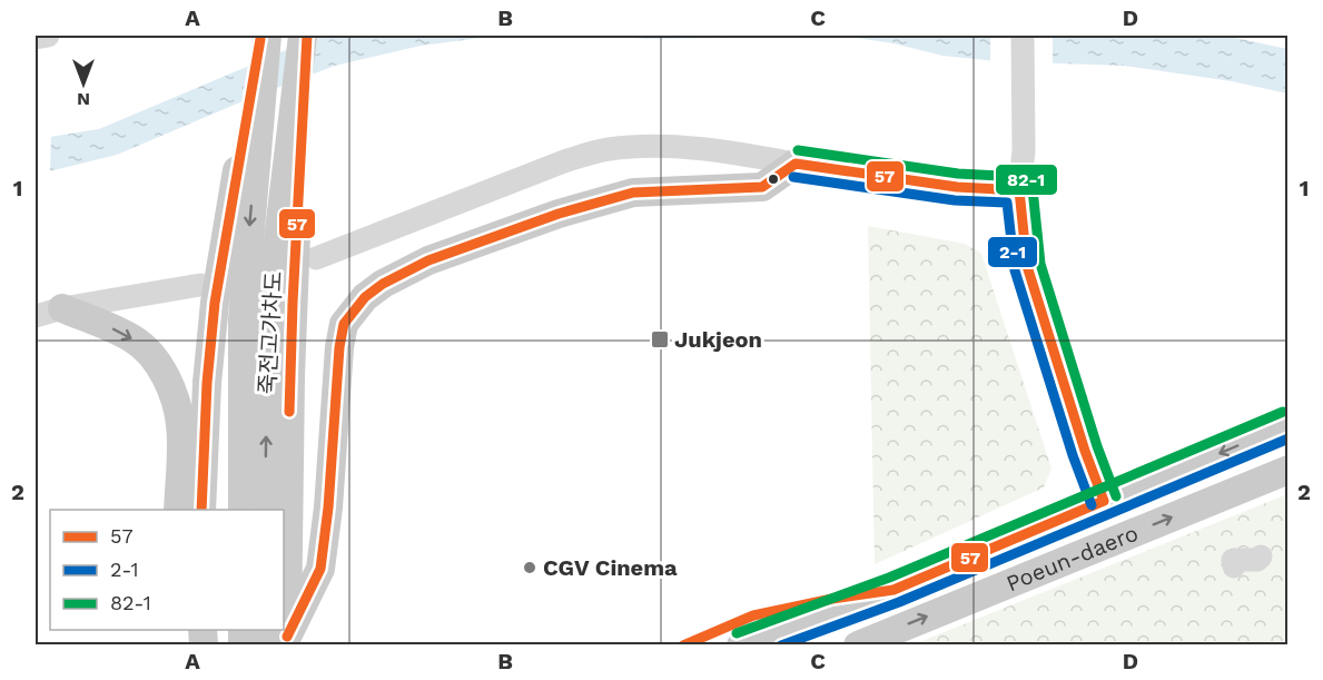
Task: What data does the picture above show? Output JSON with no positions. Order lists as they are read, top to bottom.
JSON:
{
  "streets": {
    "main road": ["죽전고가차도", "Poeun-daero"]
  },
  "places": {
    "transit": ["Jukjeon"],
    "other": ["CGV Cinema"]
  },
  "lines": ["transit line 57", "transit line 82-1", "transit line 2-1"],
  "legend": ["57", "2-1", "82-1"],
  "north": "bottom",
  "grid": {
    "columns": [
      "A",
      "B",
      "C",
      "D"
    ],
    "rows": ["1", "2"]
  }
}
